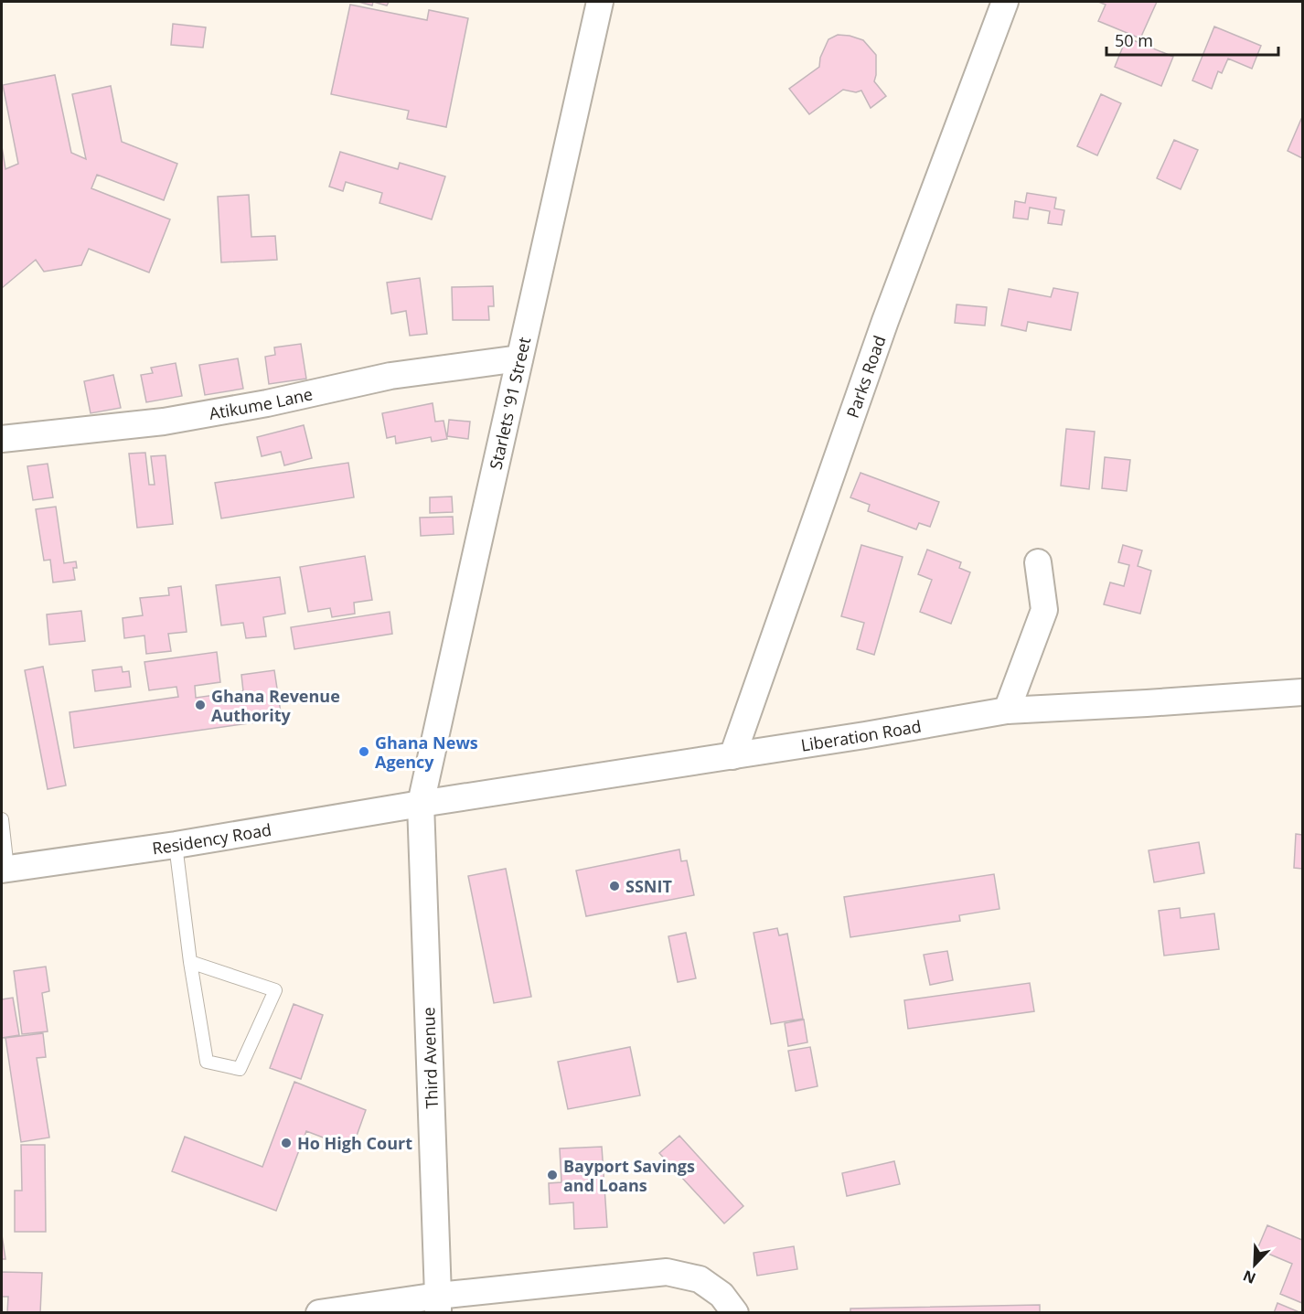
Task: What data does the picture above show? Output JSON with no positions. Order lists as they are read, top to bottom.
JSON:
{
  "streets": {
    "street": [
      "Parks Road",
      "Starlets '91 Street",
      "Atikume Lane",
      "Liberation Road",
      "Residency Road",
      "Third Avenue"
    ]
  },
  "crossings": [
    ["Parks Road", "Liberation Road"],
    ["Starlets '91 Street", "Atikume Lane"],
    ["Starlets '91 Street", "Liberation Road"],
    ["Starlets '91 Street", "Residency Road"],
    ["Starlets '91 Street", "Third Avenue"],
    ["Liberation Road", "Residency Road"],
    ["Liberation Road", "Third Avenue"],
    ["Residency Road", "Third Avenue"]
  ],
  "places": [
    "Ghana Revenue Authority",
    "Ghana News Agency",
    "SSNIT",
    "Ho High Court",
    "Bayport Savings and Loans"
  ],
  "scale_bar": "50 m",
  "north": "bottom left"
}
